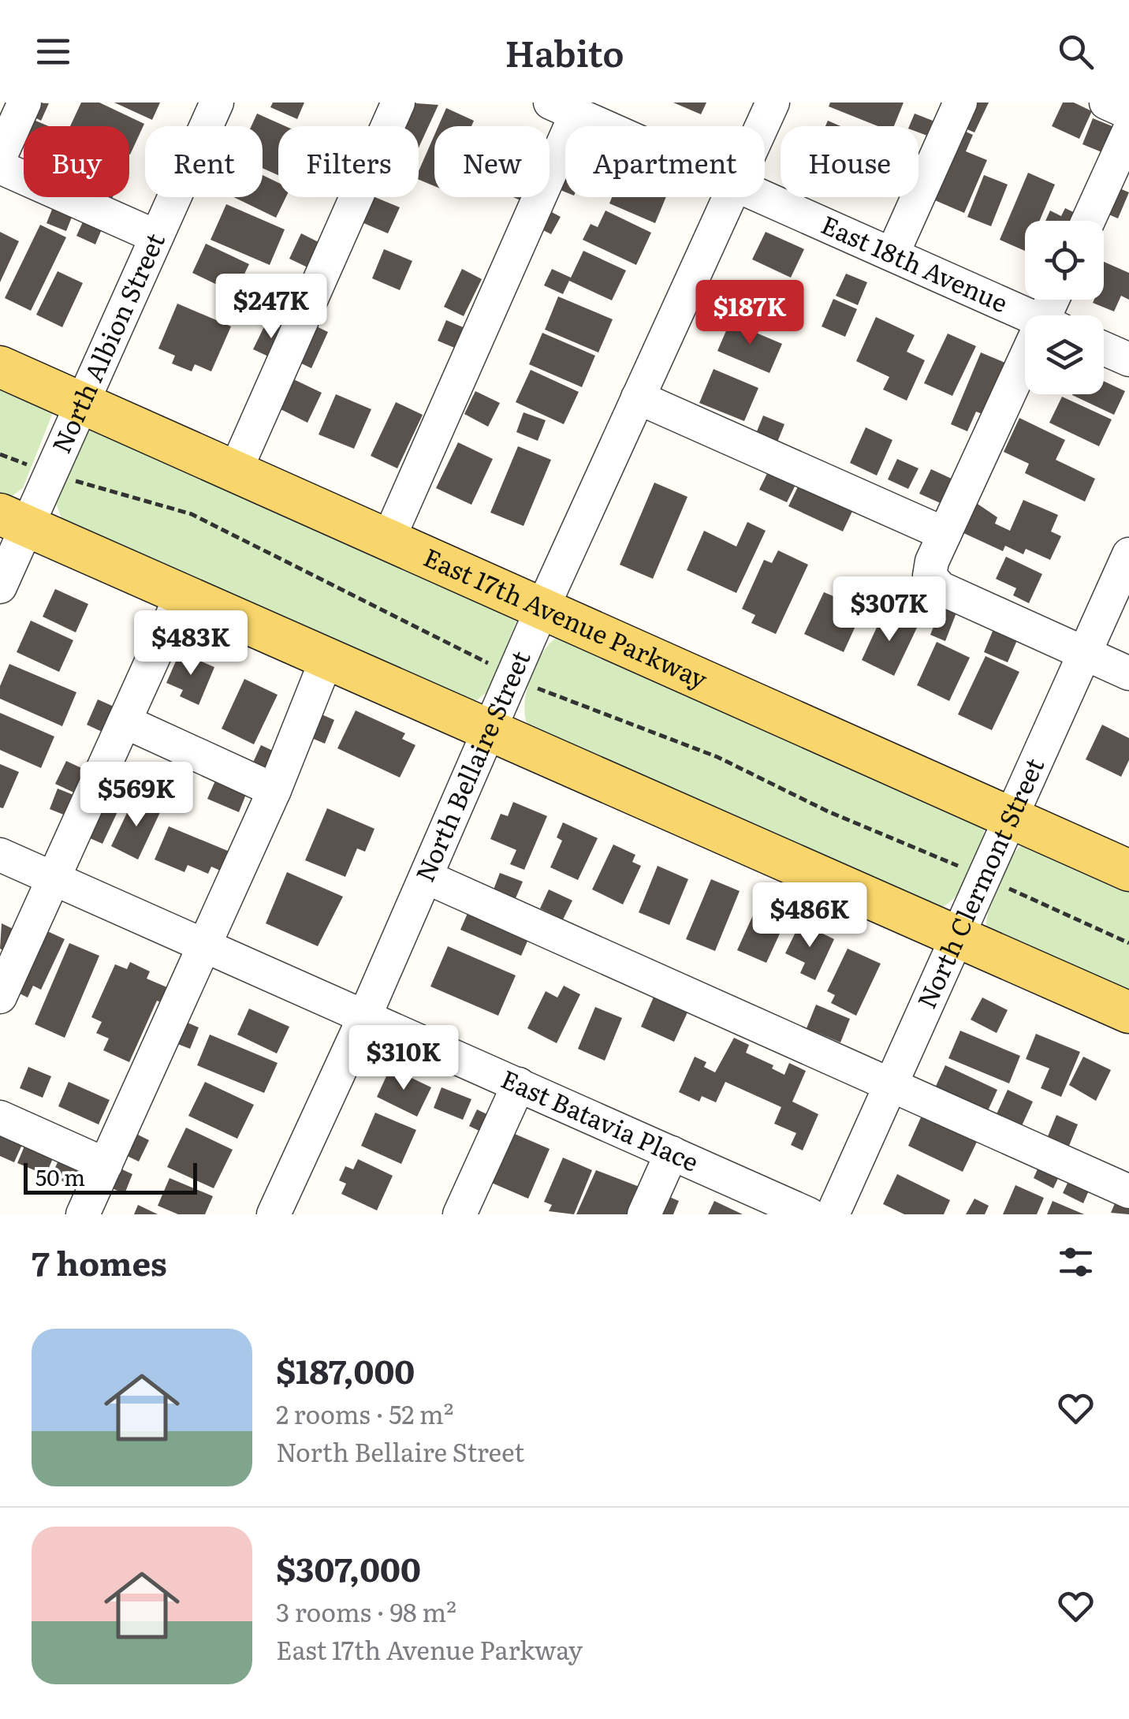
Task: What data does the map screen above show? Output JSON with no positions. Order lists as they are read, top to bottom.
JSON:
{
  "streets": {
    "main road": ["East 17th Avenue Parkway"],
    "street": [
      "East 18th Avenue",
      "North Albion Street",
      "North Bellaire Street",
      "North Clermont Street",
      "East Batavia Place"
    ]
  },
  "crossings": [
    ["North Albion Street", "East 17th Avenue Parkway"],
    ["East 17th Avenue Parkway", "North Bellaire Street"],
    ["East 17th Avenue Parkway", "North Clermont Street"],
    ["North Bellaire Street", "East Batavia Place"]
  ],
  "scale_bar": "50 m",
  "page": {
    "header": "Habito",
    "chip": [
      "Buy",
      "Rent",
      "Filters",
      "New",
      "Apartment",
      "House"
    ],
    "price": [
      "$247K",
      "$187K",
      "$307K",
      "$483K",
      "$569K",
      "$486K",
      "$310K"
    ],
    "scale": "50 m",
    "heading": "7 homes",
    "list": [
      {
        "name": "$187,000",
        "note": "2 rooms · 52 m² · North Bellaire Street"
      },
      {
        "name": "$307,000",
        "note": "3 rooms · 98 m² · East 17th Avenue Parkway"
      }
    ]
  }
}
